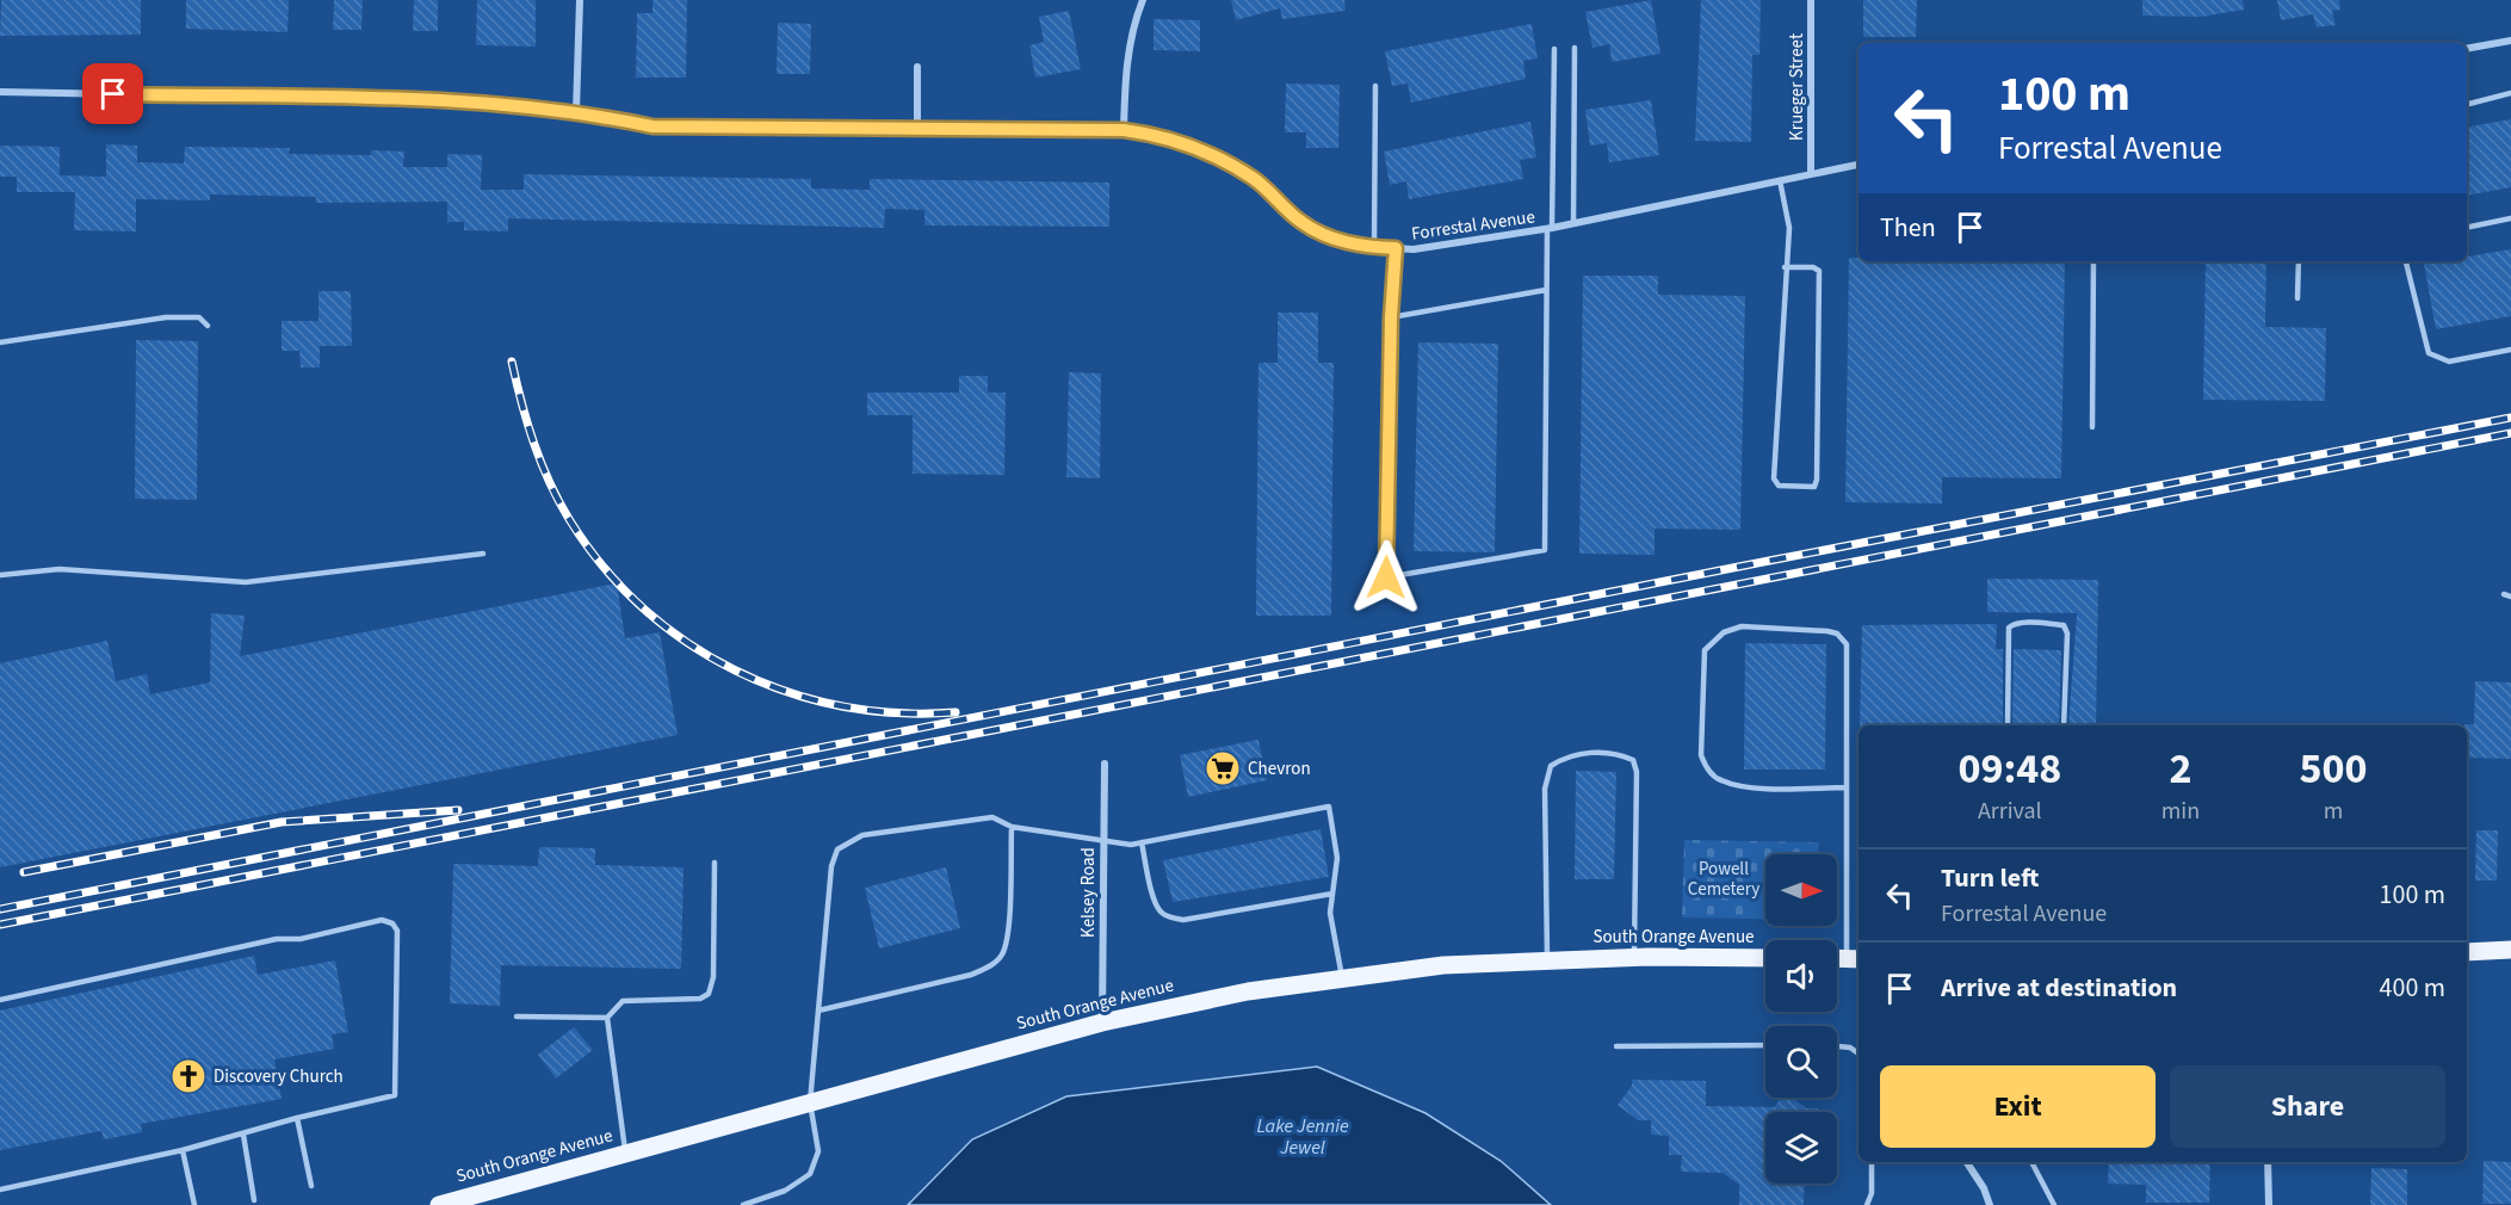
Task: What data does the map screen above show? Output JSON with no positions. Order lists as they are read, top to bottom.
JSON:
{
  "streets": {
    "main road": ["South Orange Avenue"],
    "street": ["Krueger Street", "Forrestal Avenue", "Kelsey Road"]
  },
  "crossings": [
    ["Krueger Street", "Forrestal Avenue"],
    ["Kelsey Road", "South Orange Avenue"]
  ],
  "water": ["Lake Jennie Jewel"],
  "parks": ["Powell Cemetery"],
  "places": {
    "supermarket": ["Chevron"],
    "church": ["Discovery Church"]
  },
  "north": "right",
  "page": {
    "turn": ["100 m", "Forrestal Avenue"],
    "then": "Then",
    "eta": [
      "09:48",
      "Arrival",
      "2",
      "min",
      "500",
      "m"
    ],
    "list": [
      {
        "name": "Turn left",
        "note": "Forrestal Avenue",
        "value": "100 m"
      },
      {
        "name": "Arrive at destination",
        "value": "400 m"
      }
    ],
    "buttons": ["Exit", "Share"]
  }
}
